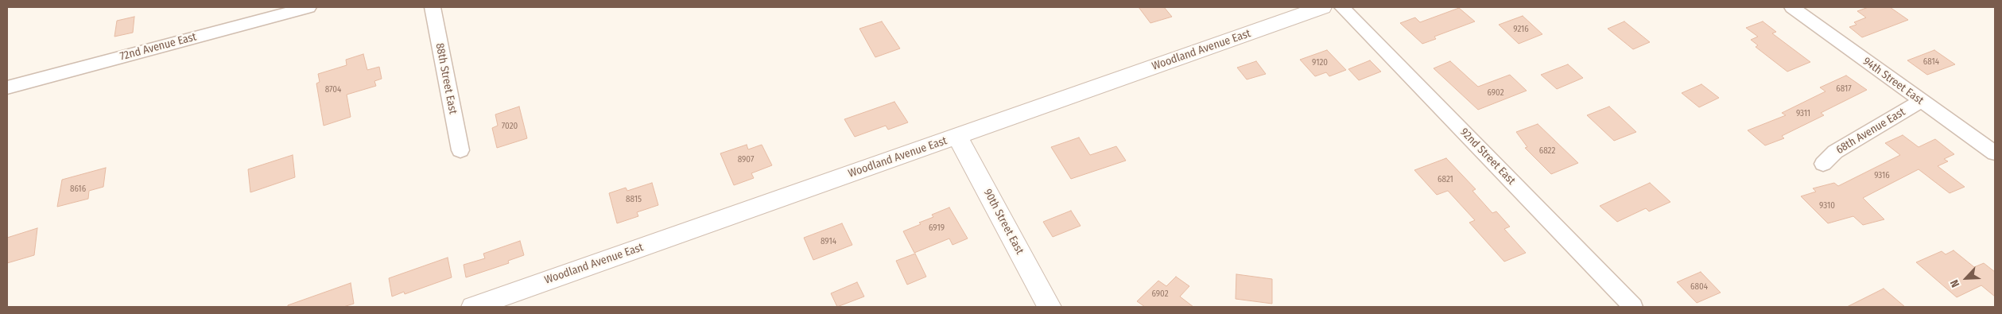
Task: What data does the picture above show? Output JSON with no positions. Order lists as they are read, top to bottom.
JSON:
{
  "streets": {
    "street": [
      "72nd Avenue East",
      "Woodland Avenue East",
      "88th Street East",
      "94th Street East",
      "68th Avenue East",
      "92nd Street East",
      "90th Street East"
    ]
  },
  "crossings": [
    ["Woodland Avenue East", "90th Street East"],
    ["94th Street East", "68th Avenue East"]
  ],
  "house_numbers": [
    "9216",
    "6814",
    "9120",
    "6817",
    "8704",
    "6902",
    "9311",
    "7020",
    "6822",
    "8907",
    "9316",
    "6821",
    "8616",
    "8815",
    "9310",
    "6919",
    "8914",
    "6804",
    "6902"
  ],
  "north": "bottom left"
}
